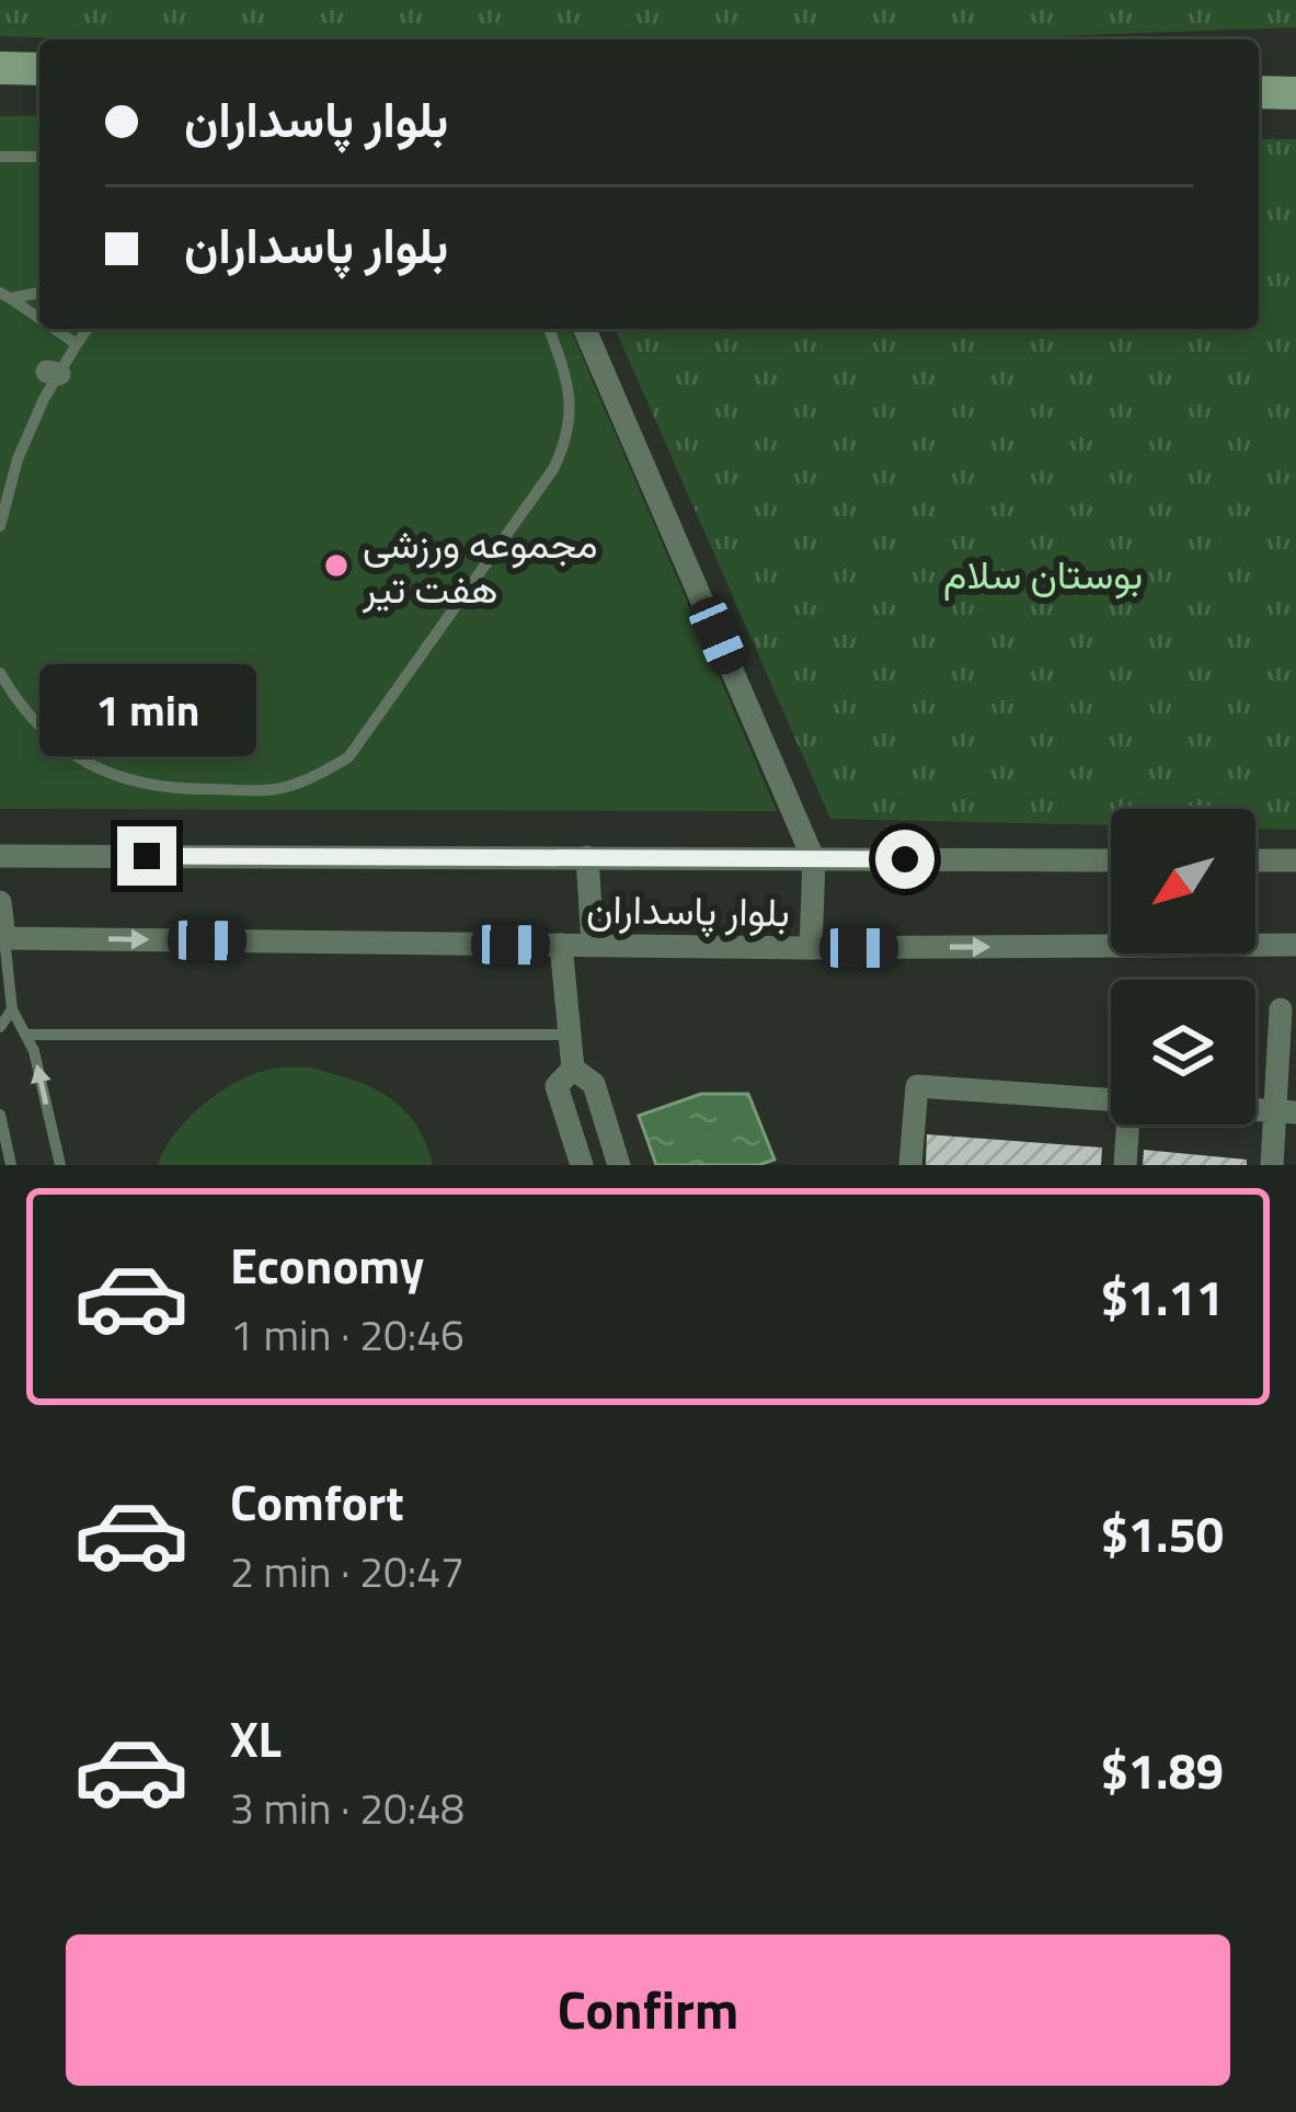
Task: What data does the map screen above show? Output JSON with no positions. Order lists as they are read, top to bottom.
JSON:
{
  "streets": {
    "street": ["بلوار پاسداران"]
  },
  "parks": ["بوستان سلام"],
  "places": ["مجموعه ورزشی هفت تیر"],
  "north": "bottom left",
  "page": {
    "banner": ["بلوار پاسداران", "بلوار پاسداران"],
    "bubble": "1 min",
    "list": [
      {
        "name": "Economy",
        "note": "1 min · 20:46",
        "value": "$1.11"
      },
      {
        "name": "Comfort",
        "note": "2 min · 20:47",
        "value": "$1.50"
      },
      {
        "name": "XL",
        "note": "3 min · 20:48",
        "value": "$1.89"
      }
    ],
    "buttons": "Confirm"
  }
}
